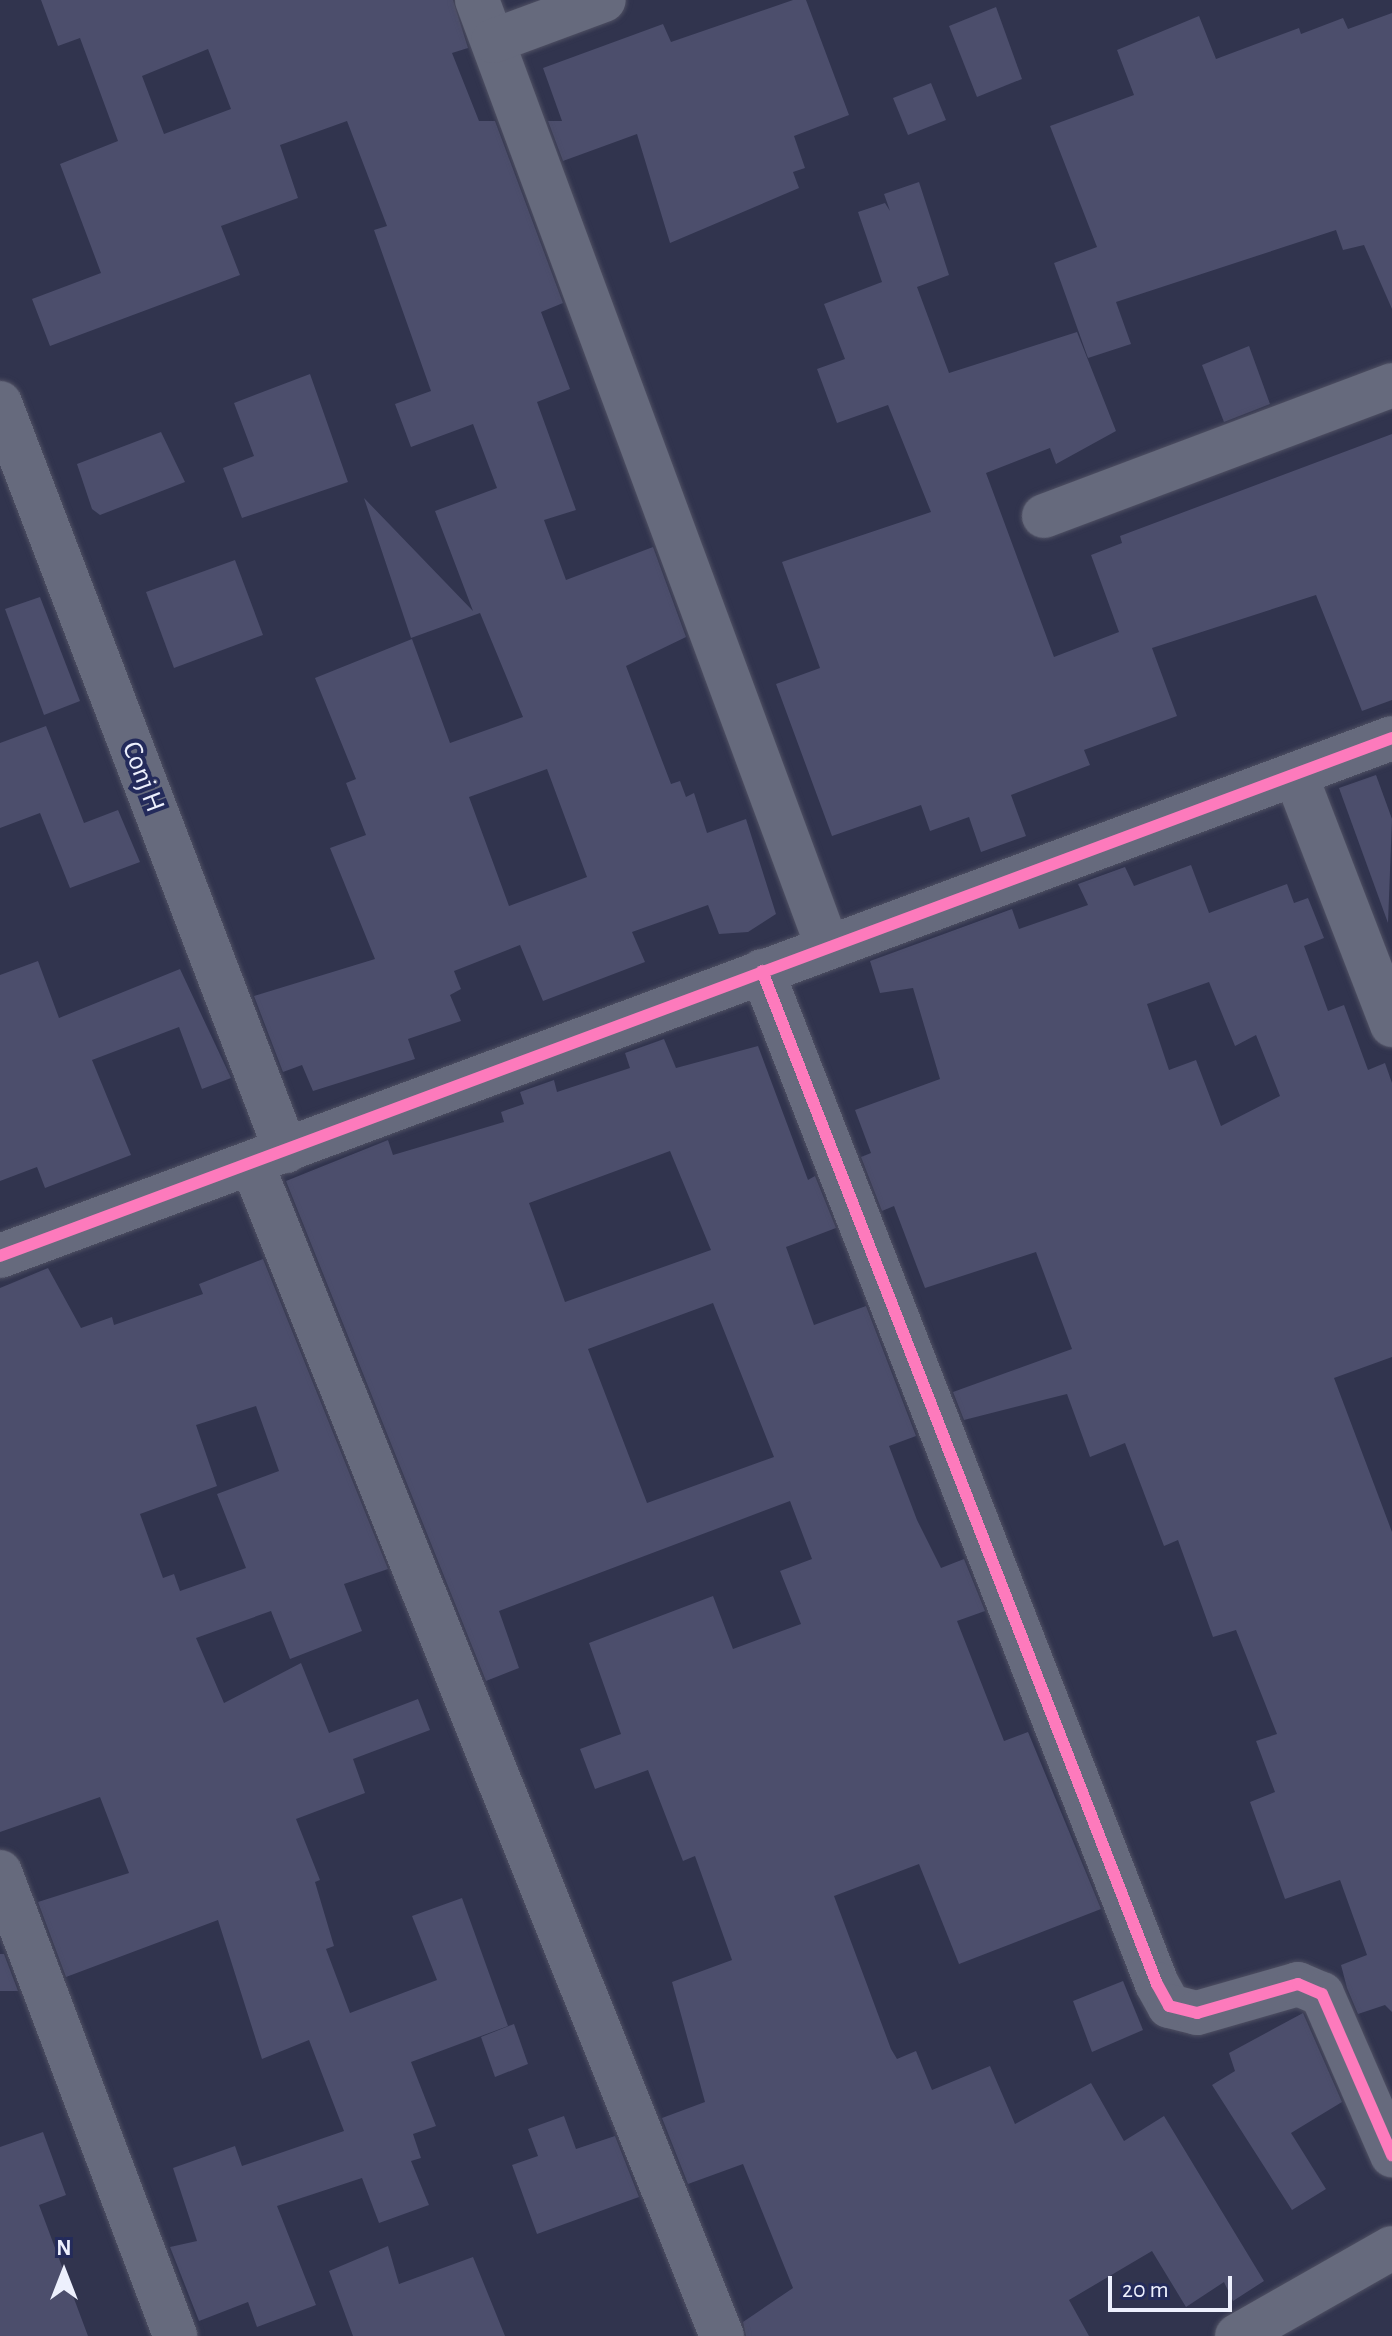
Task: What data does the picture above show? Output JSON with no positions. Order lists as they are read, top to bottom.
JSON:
{
  "streets": {
    "street": ["Conj H"]
  },
  "scale_bar": "20 m",
  "north": "top"
}
